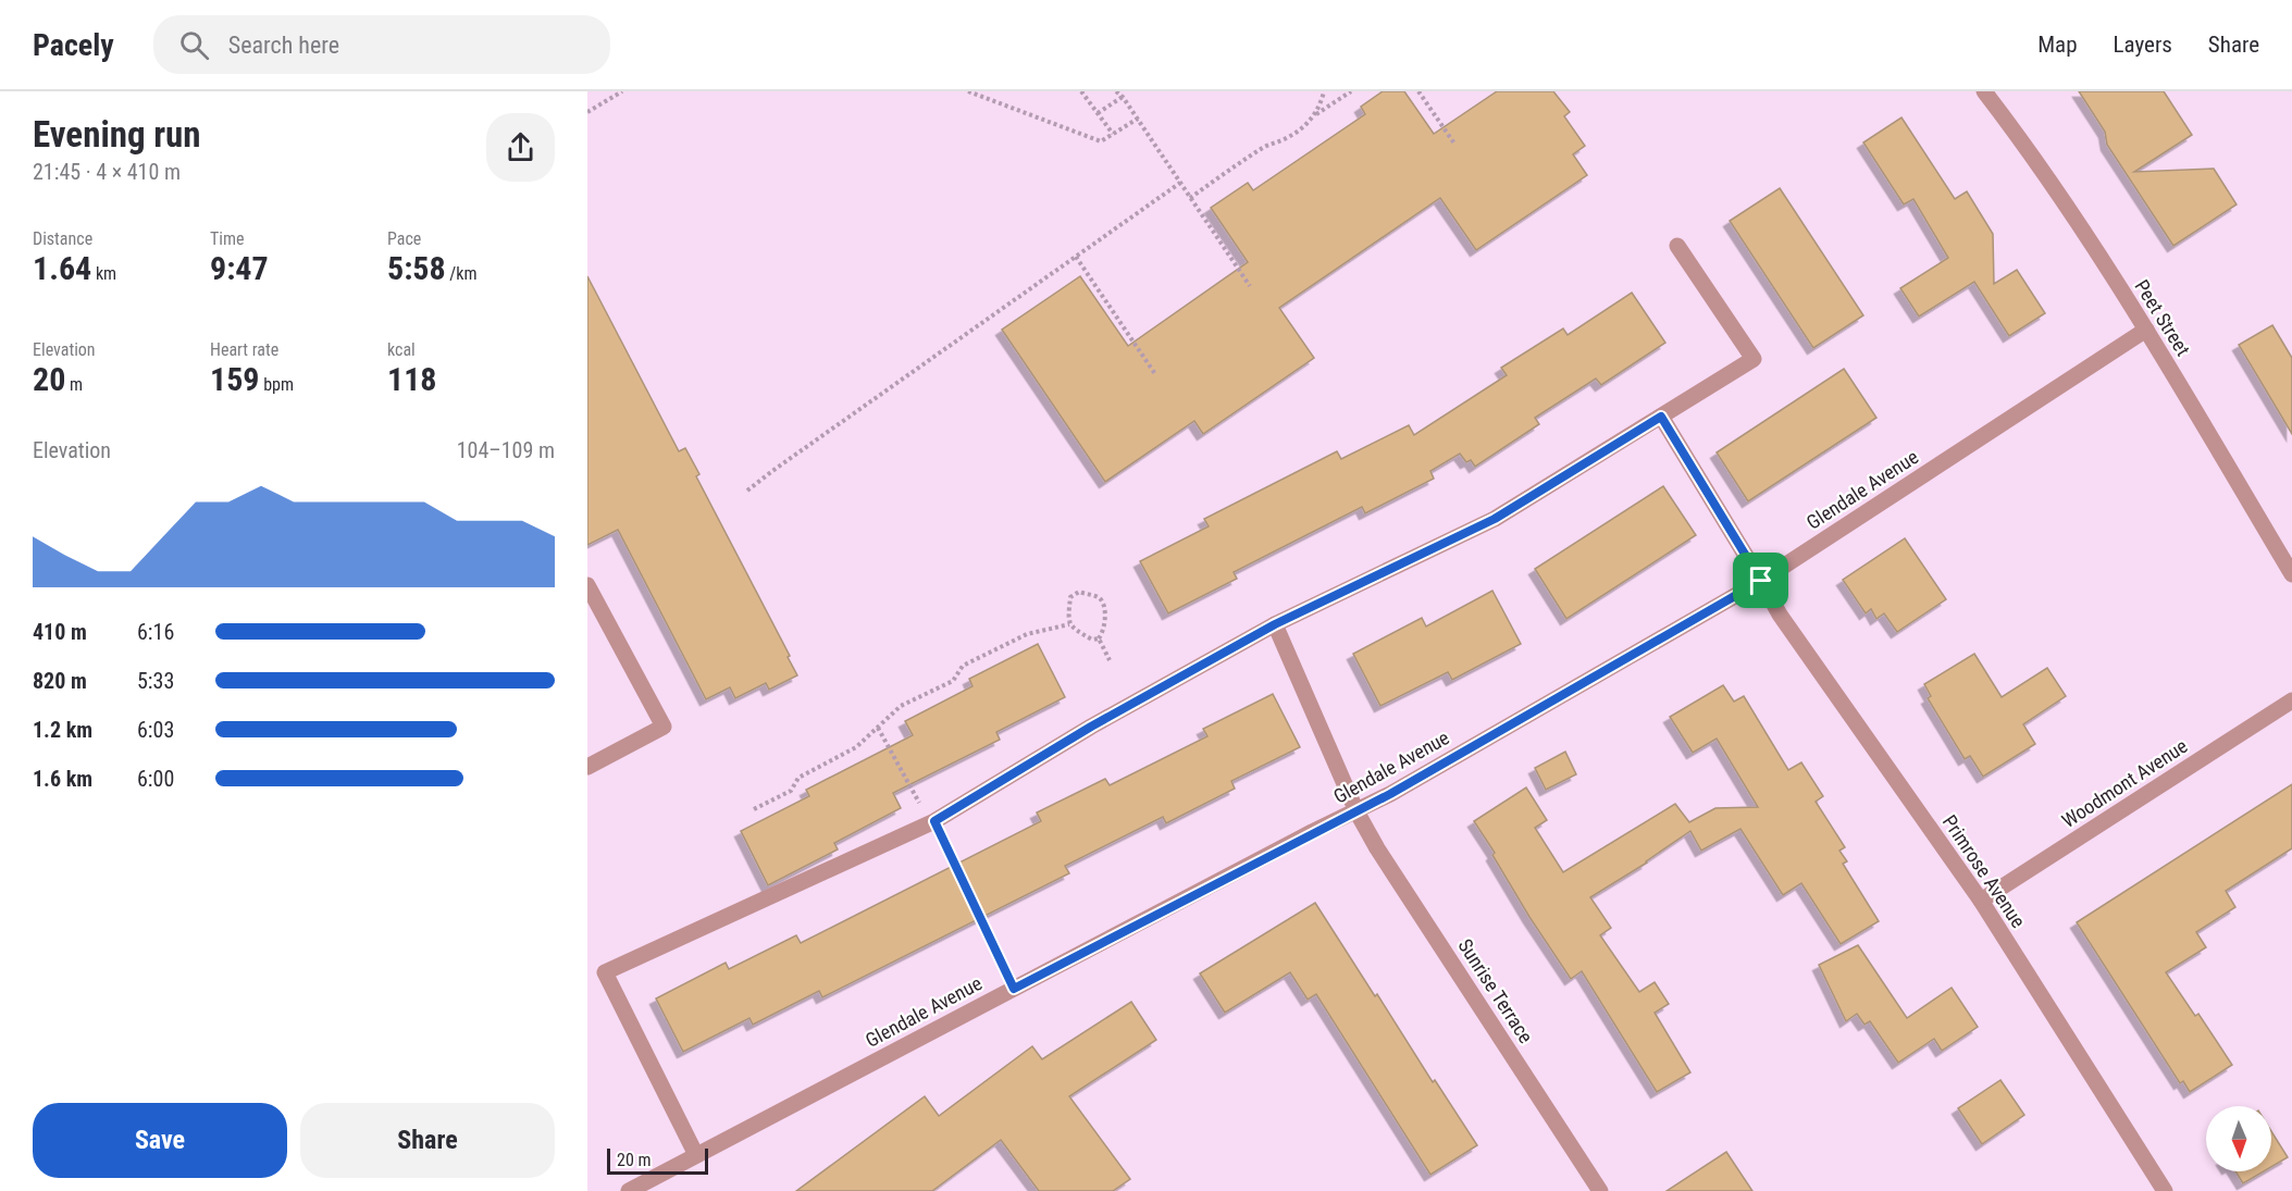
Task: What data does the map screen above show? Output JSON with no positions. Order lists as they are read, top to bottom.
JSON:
{
  "streets": {
    "street": [
      "Peet Street",
      "Glendale Avenue",
      "Woodmont Avenue",
      "Primrose Avenue",
      "Sunrise Terrace"
    ]
  },
  "crossings": [
    ["Peet Street", "Glendale Avenue"],
    ["Glendale Avenue", "Primrose Avenue"],
    ["Glendale Avenue", "Sunrise Terrace"],
    ["Woodmont Avenue", "Primrose Avenue"]
  ],
  "scale_bar": "20 m",
  "north": "bottom",
  "page": {
    "header": "Pacely",
    "search": "Search here",
    "nav": ["Map", "Layers", "Share"],
    "heading": ["Evening run", "21:45 · 4 × 410 m"],
    "stats": [
      ["Distance", "1.64 km"],
      ["Time", "9:47"],
      ["Pace", "5:58 /km"],
      ["Elevation", "20 m"],
      ["Heart rate", "159 bpm"],
      ["kcal", "118"]
    ],
    "chart": ["Elevation", "104–109 m"],
    "list": [
      {
        "name": "410 m",
        "note": "6:16"
      },
      {
        "name": "820 m",
        "note": "5:33"
      },
      {
        "name": "1.2 km",
        "note": "6:03"
      },
      {
        "name": "1.6 km",
        "note": "6:00"
      }
    ],
    "buttons": ["Save", "Share"],
    "scale": "20 m"
  }
}
